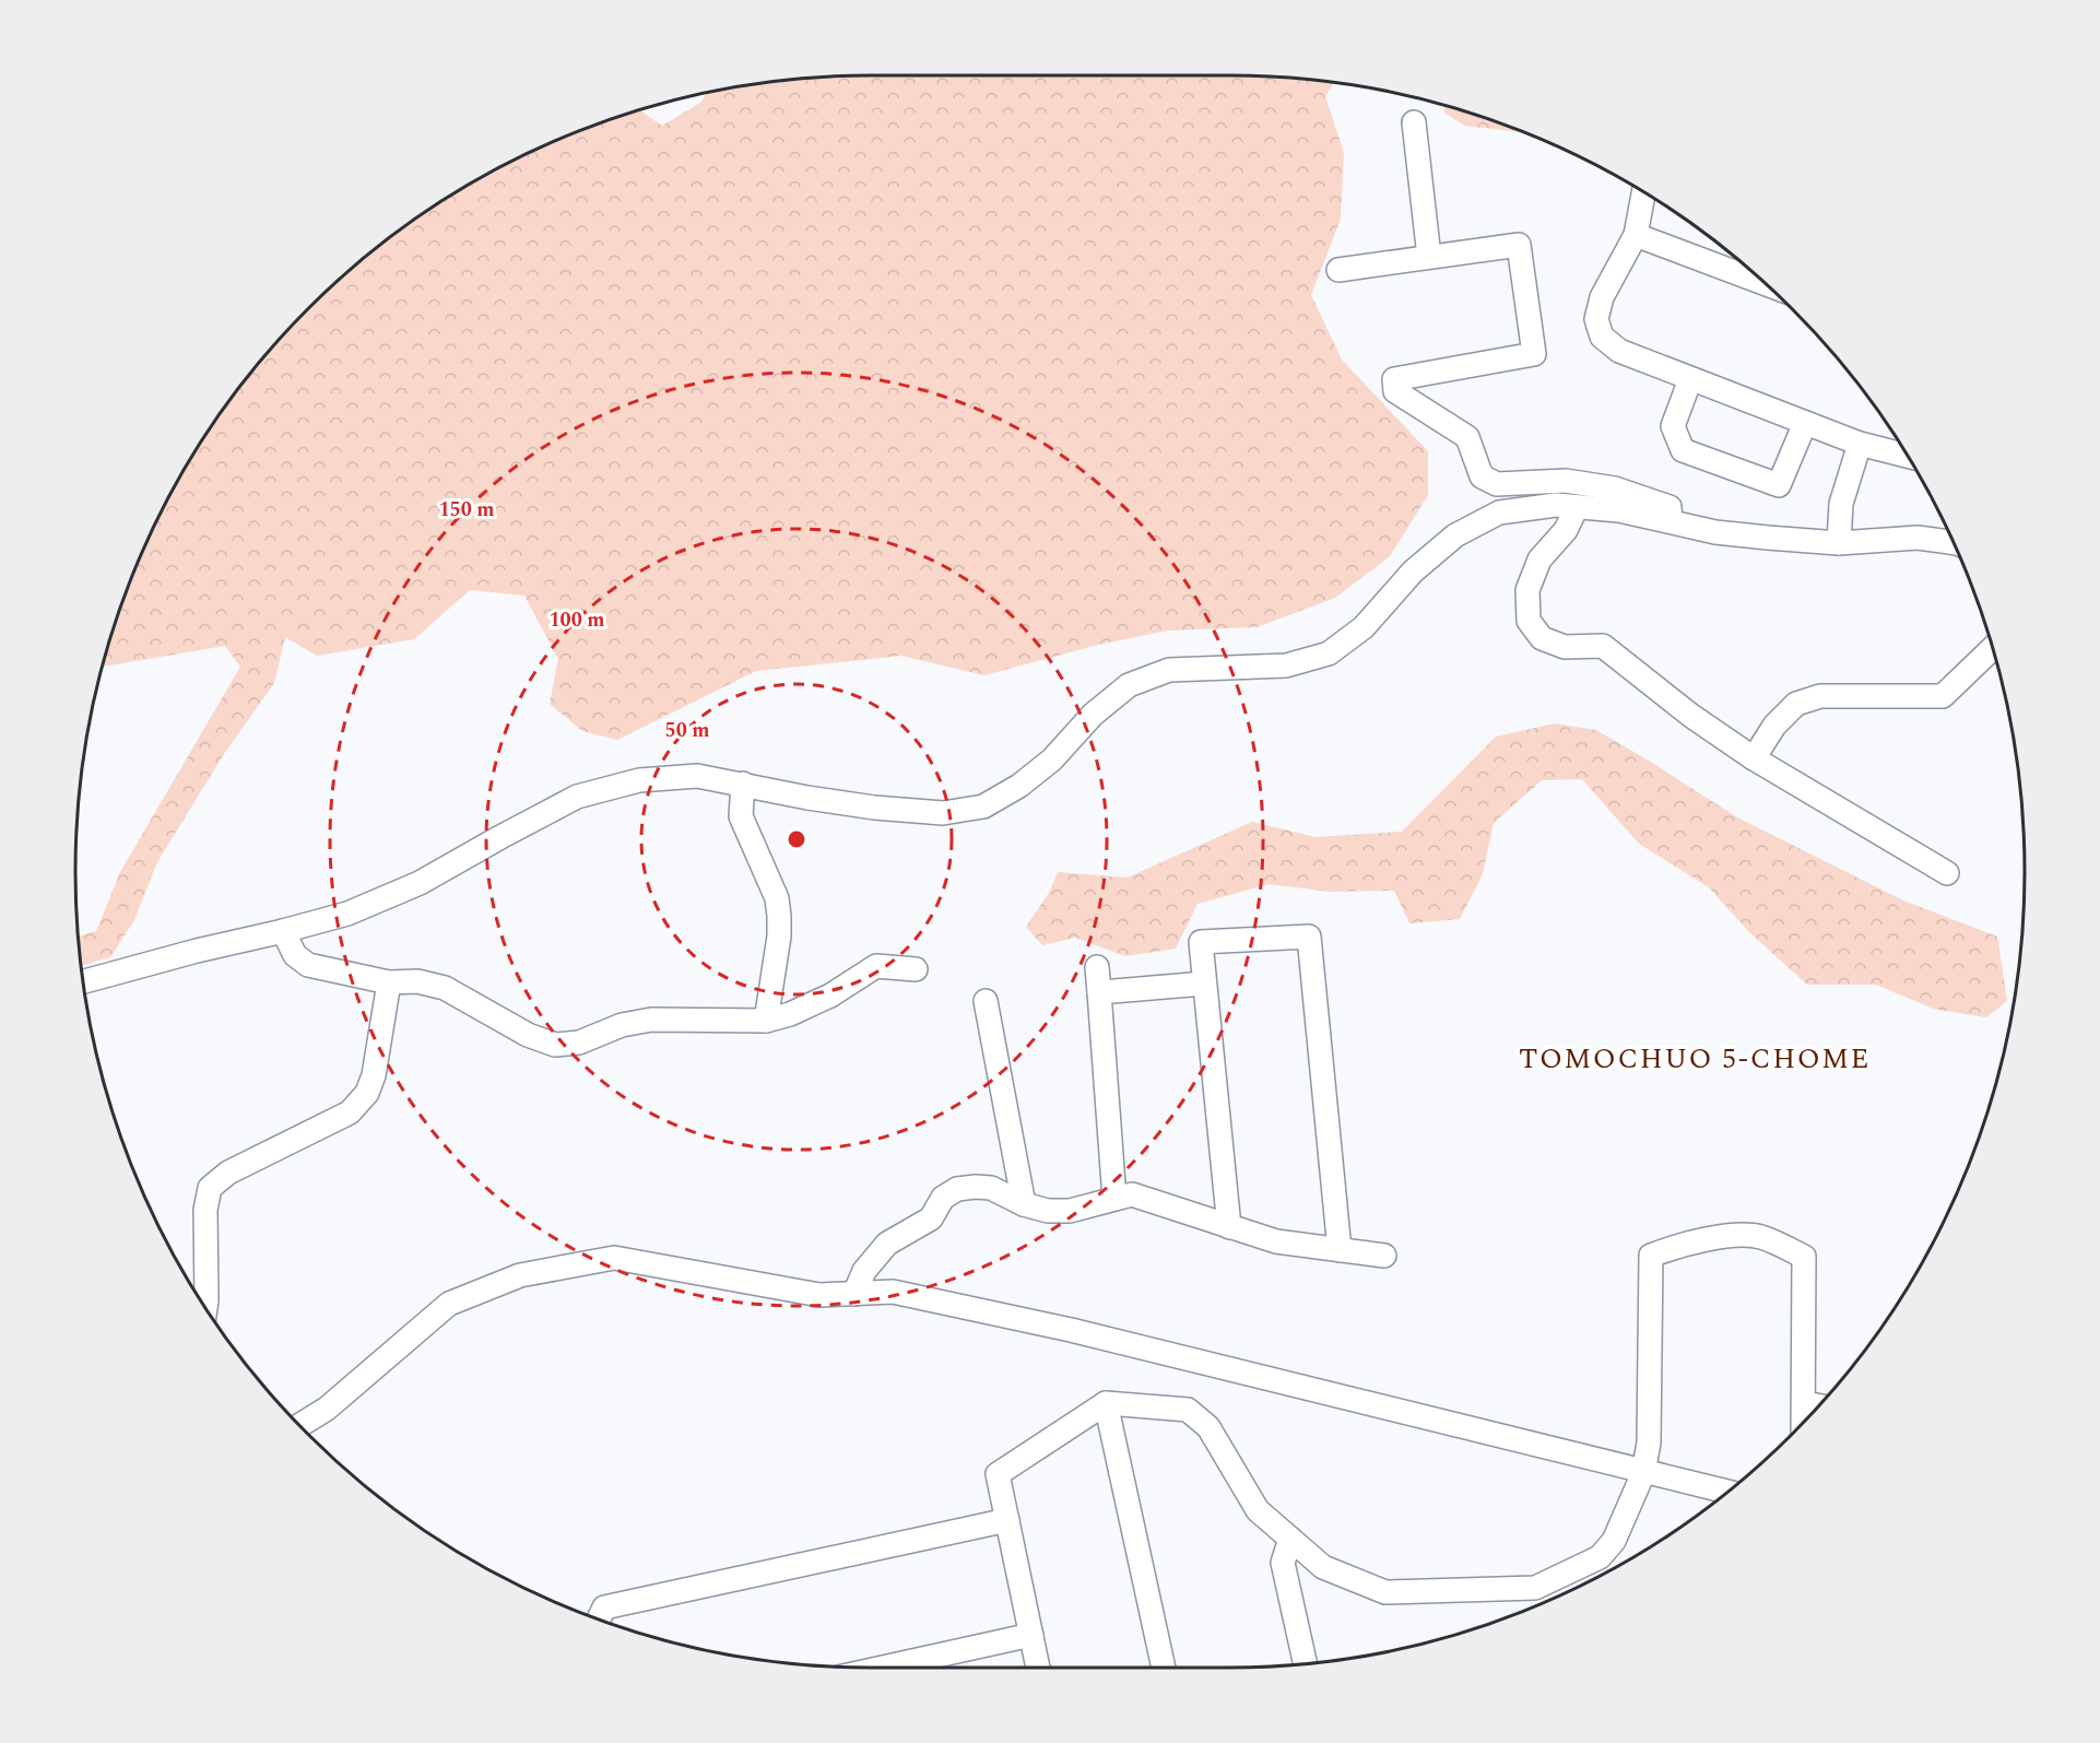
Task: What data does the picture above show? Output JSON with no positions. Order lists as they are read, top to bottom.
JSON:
{
  "districts": ["TOMOCHUO 5-CHOME"],
  "rings": ["150 m", "100 m", "50 m"]
}
